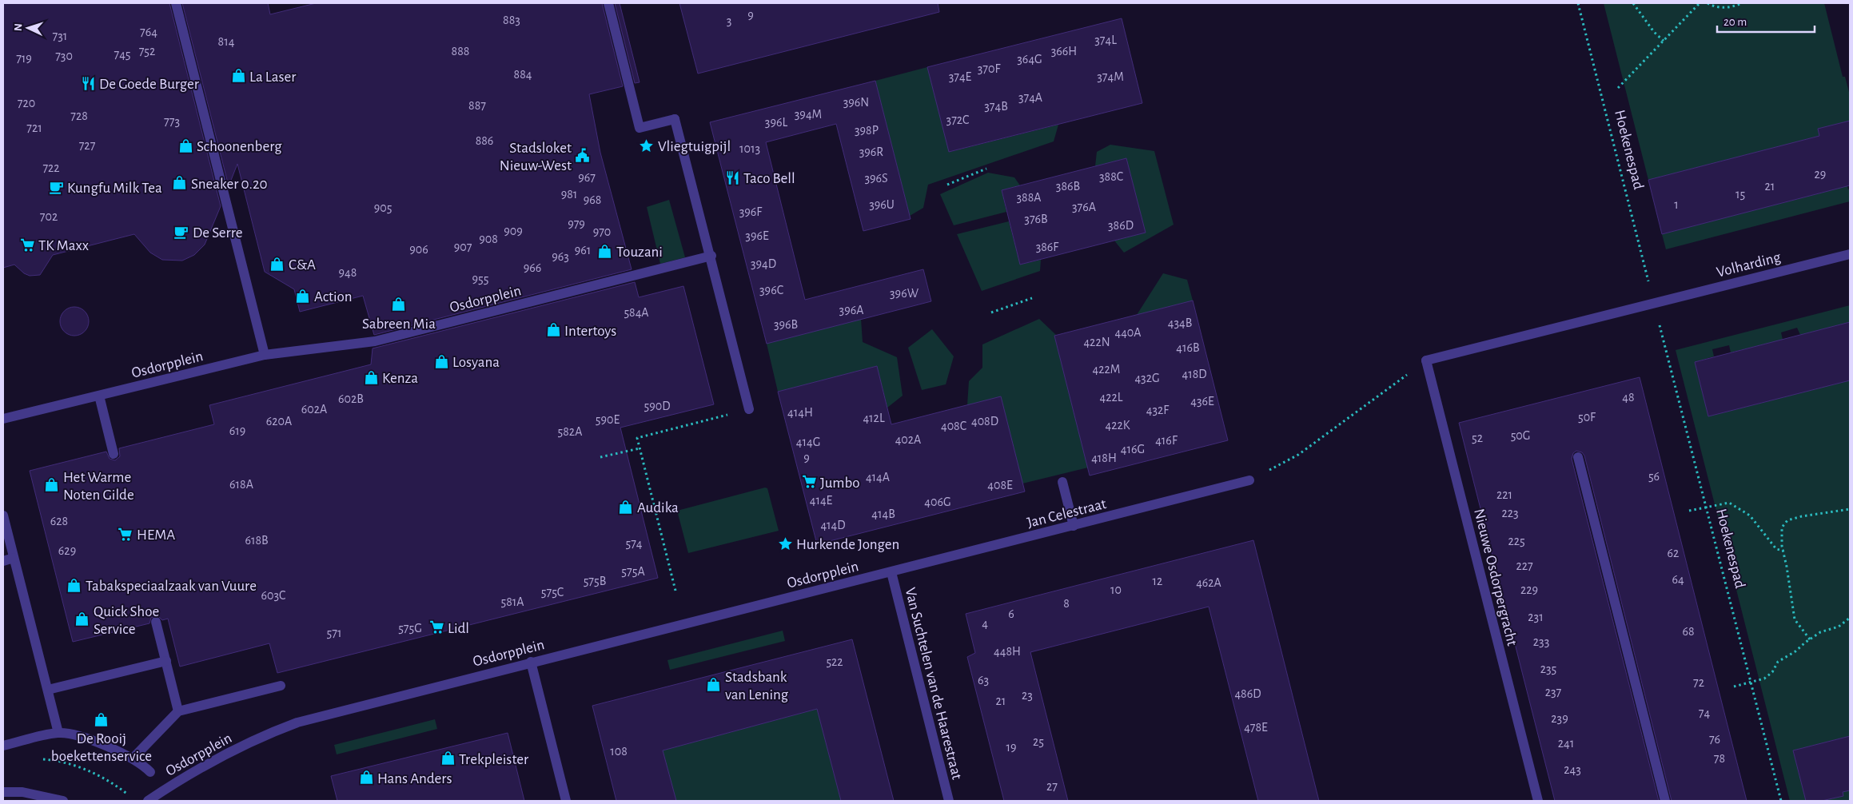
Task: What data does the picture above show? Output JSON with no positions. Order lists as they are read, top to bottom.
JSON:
{
  "streets": {
    "street": [
      "Volharding",
      "Osdorpplein",
      "Jan Celestraat",
      "Nieuwe Osdorpergracht",
      "Van Suchtelen van de Haarestraat"
    ],
    "path": ["Hoekenespad"]
  },
  "crossings": [
    ["Hoekenespad", "Volharding"],
    ["Osdorpplein", "Jan Celestraat"],
    ["Osdorpplein", "Van Suchtelen van de Haarestraat"],
    ["Jan Celestraat", "Van Suchtelen van de Haarestraat"]
  ],
  "places": {
    "shop": [
      "La Laser",
      "Schoonenberg",
      "Sneaker 0.20",
      "Touzani",
      "C&A",
      "Action",
      "Sabreen Mia",
      "Intertoys",
      "Losyana",
      "Kenza",
      "Het Warme Noten Gilde",
      "Audika",
      "Tabakspeciaalzaak van Vuure",
      "Quick Shoe Service",
      "Stadsbank van Lening",
      "De Rooij boekettenservice",
      "Trekpleister",
      "Hans Anders"
    ],
    "restaurant": ["De Goede Burger", "Taco Bell"],
    "place": ["Vliegtuigpijl", "Hurkende Jongen"],
    "public building": ["Stadsloket Nieuw-West"],
    "cafe": ["Kungfu Milk Tea", "De Serre"],
    "supermarket": [
      "TK Maxx",
      "Jumbo",
      "HEMA",
      "Lidl"
    ]
  },
  "house_numbers": [
    "9",
    "883",
    "3",
    "764",
    "731",
    "374L",
    "814",
    "752",
    "888",
    "366H",
    "745",
    "730",
    "719",
    "364G",
    "370F",
    "884",
    "374E",
    "374M",
    "374A",
    "396N",
    "720",
    "887",
    "374B",
    "394M",
    "728",
    "372C",
    "773",
    "396L",
    "721",
    "398P",
    "886",
    "727",
    "1013",
    "396R",
    "722",
    "29",
    "388C",
    "967",
    "396S",
    "386B",
    "21",
    "981",
    "15",
    "388A",
    "968",
    "396U",
    "1",
    "376A",
    "905",
    "396F",
    "702",
    "376B",
    "979",
    "386D",
    "909",
    "970",
    "396E",
    "908",
    "907",
    "386F",
    "906",
    "961",
    "963",
    "394D",
    "966",
    "948",
    "955",
    "396C",
    "396W",
    "396A",
    "584A",
    "434B",
    "396B",
    "440A",
    "422N",
    "416B",
    "422M",
    "418D",
    "432G",
    "422L",
    "48",
    "602B",
    "436E",
    "590D",
    "602A",
    "432F",
    "414H",
    "50F",
    "412L",
    "590E",
    "620A",
    "408D",
    "422K",
    "408C",
    "619",
    "582A",
    "50G",
    "52",
    "402A",
    "416F",
    "414G",
    "416G",
    "9",
    "418H",
    "56",
    "414A",
    "618A",
    "408E",
    "221",
    "414E",
    "406G",
    "223",
    "414B",
    "628",
    "414D",
    "618B",
    "225",
    "574",
    "629",
    "62",
    "227",
    "575A",
    "64",
    "575B",
    "12",
    "462A",
    "10",
    "229",
    "575C",
    "603C",
    "581A",
    "8",
    "6",
    "231",
    "4",
    "575G",
    "68",
    "571",
    "233",
    "448H",
    "522",
    "235",
    "63",
    "72",
    "237",
    "486D",
    "23",
    "21",
    "74",
    "239",
    "478E",
    "76",
    "25",
    "241",
    "19",
    "108",
    "78",
    "243",
    "27"
  ],
  "scale_bar": "20 m",
  "north": "left"
}
